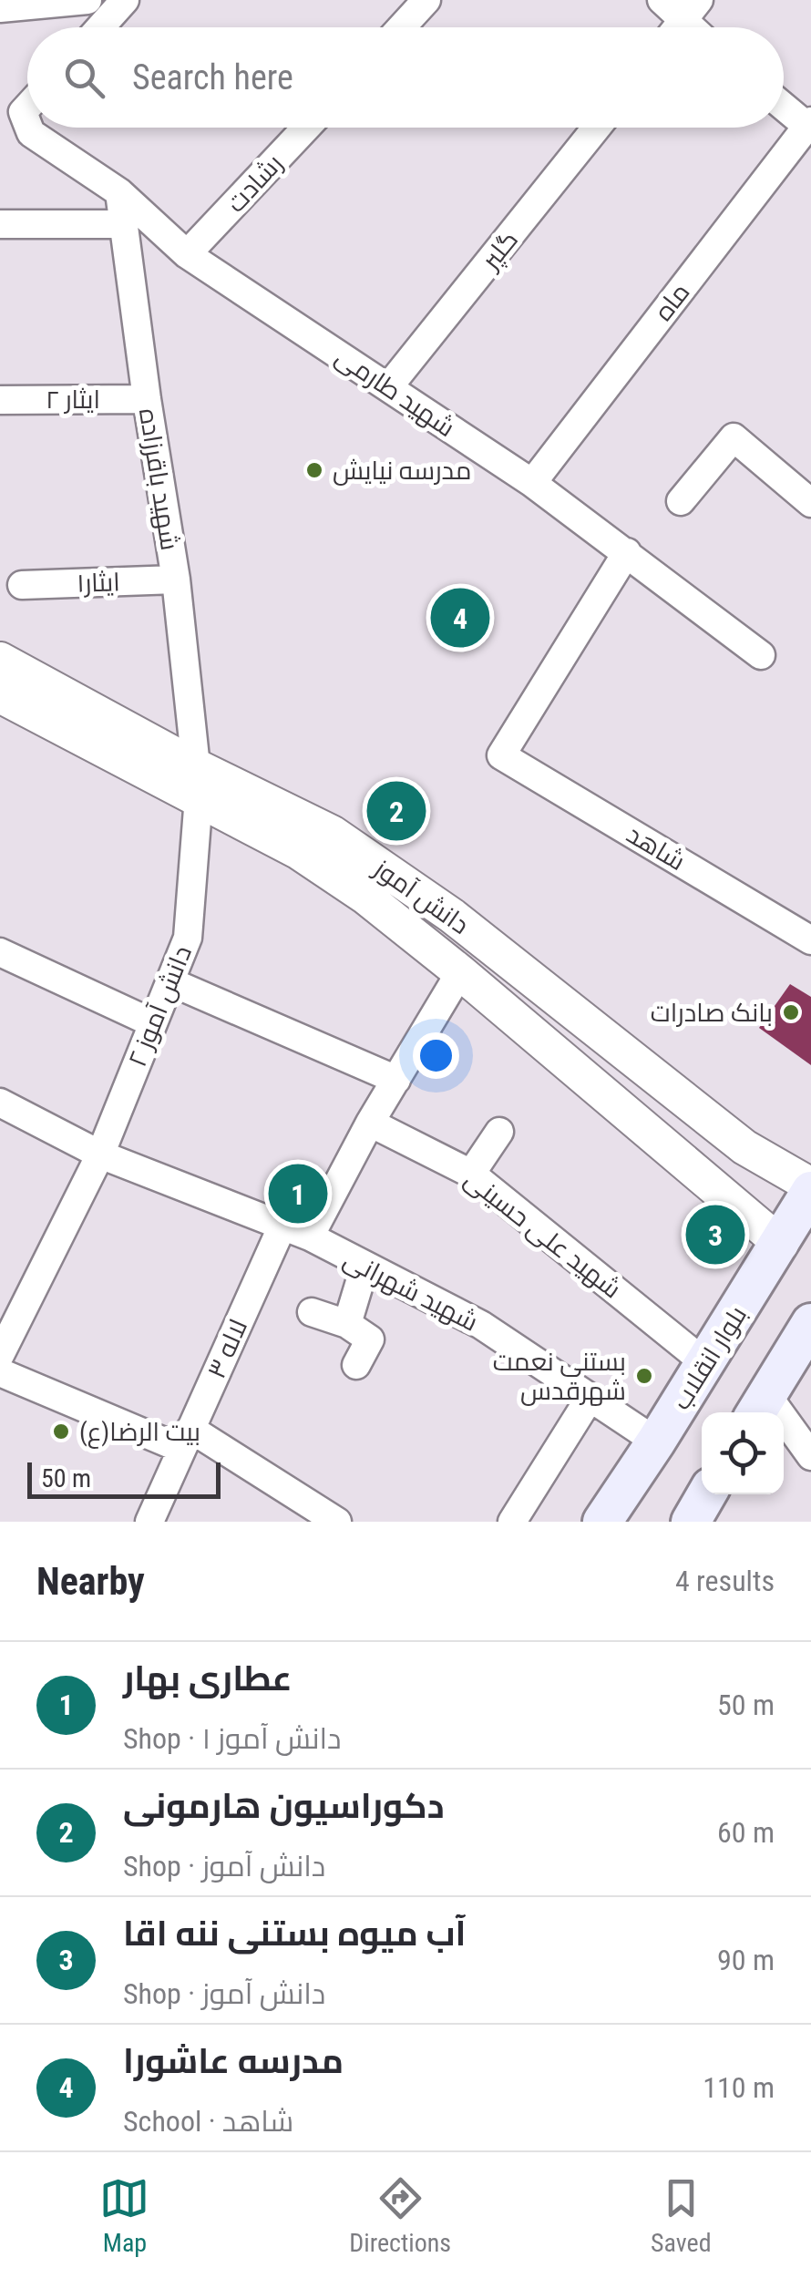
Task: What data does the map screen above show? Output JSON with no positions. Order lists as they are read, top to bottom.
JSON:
{
  "streets": {
    "main road": ["بلوار انقلاب"],
    "street": [
      "رشادت",
      "گلپر",
      "ماه",
      "شهید طارمی",
      "ایثار ۲",
      "شهید باقرزاده",
      "ایثار۱",
      "شاهد",
      "دانش آموز",
      "دانش آموز ۲",
      "شهید علی حسینی",
      "شهید شهرانی",
      "لاله ۳"
    ]
  },
  "crossings": [
    ["رشادت", "شهید طارمی"],
    ["گلپر", "شهید طارمی"],
    ["ماه", "شهید طارمی"],
    ["شهید طارمی", "شهید باقرزاده"],
    ["شهید طارمی", "شاهد"],
    ["ایثار ۲", "شهید باقرزاده"],
    ["شهید باقرزاده", "ایثار۱"],
    ["شهید باقرزاده", "دانش آموز"],
    ["شهید باقرزاده", "دانش آموز ۲"],
    ["دانش آموز", "دانش آموز ۲"],
    ["دانش آموز", "بلوار انقلاب"],
    ["دانش آموز ۲", "شهید شهرانی"],
    ["شهید علی حسینی", "بلوار انقلاب"],
    ["شهید شهرانی", "لاله ۳"],
    ["شهید شهرانی", "بلوار انقلاب"]
  ],
  "places": [
    "مدرسه نیایش",
    "بانک صادرات",
    "بستنی نعمت شهرقدس",
    "بیت الرضا(ع)"
  ],
  "scale_bar": "50 m",
  "page": {
    "search": "Search here",
    "pins": [
      "4",
      "2",
      "1",
      "3"
    ],
    "scale": "50 m",
    "heading": ["Nearby", "4 results"],
    "list": [
      {
        "mark": "1",
        "name": "عطاری بهار",
        "note": "Shop · دانش آموز ۱",
        "value": "50 m"
      },
      {
        "mark": "2",
        "name": "دکوراسیون هارمونی",
        "note": "Shop · دانش آموز",
        "value": "60 m"
      },
      {
        "mark": "3",
        "name": "آب میوه بستنی ننه اقا",
        "note": "Shop · دانش آموز",
        "value": "90 m"
      },
      {
        "mark": "4",
        "name": "مدرسه عاشورا",
        "note": "School · شاهد",
        "value": "110 m"
      }
    ],
    "nav": ["Map", "Directions", "Saved"]
  }
}
